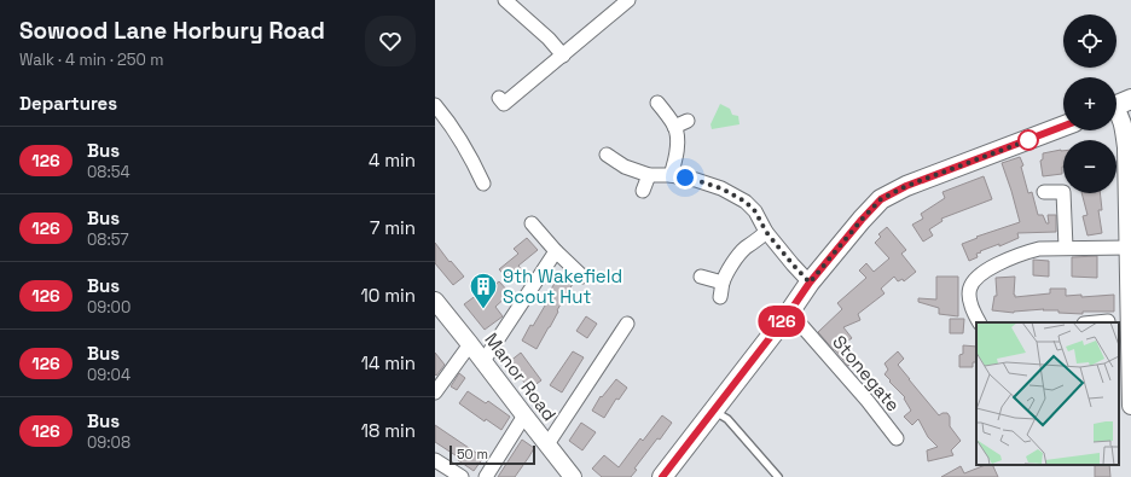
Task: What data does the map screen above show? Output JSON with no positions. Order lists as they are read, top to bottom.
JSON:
{
  "streets": {
    "street": ["Stonegate", "Manor Road"]
  },
  "places": {
    "building": ["9th Wakefield Scout Hut"]
  },
  "lines": ["bus line 126"],
  "scale_bar": "50 m",
  "page": {
    "heading": [
      ["Sowood Lane Horbury Road", "Walk · 4 min · 250 m"],
      "Departures"
    ],
    "on_map": "126",
    "map_buttons": ["+", "−"],
    "list": [
      {
        "mark": "126",
        "name": "Bus",
        "note": "08:54",
        "value": "4 min"
      },
      {
        "mark": "126",
        "name": "Bus",
        "note": "08:57",
        "value": "7 min"
      },
      {
        "mark": "126",
        "name": "Bus",
        "note": "09:00",
        "value": "10 min"
      },
      {
        "mark": "126",
        "name": "Bus",
        "note": "09:04",
        "value": "14 min"
      },
      {
        "mark": "126",
        "name": "Bus",
        "note": "09:08",
        "value": "18 min"
      }
    ],
    "scale": "50 m"
  }
}
